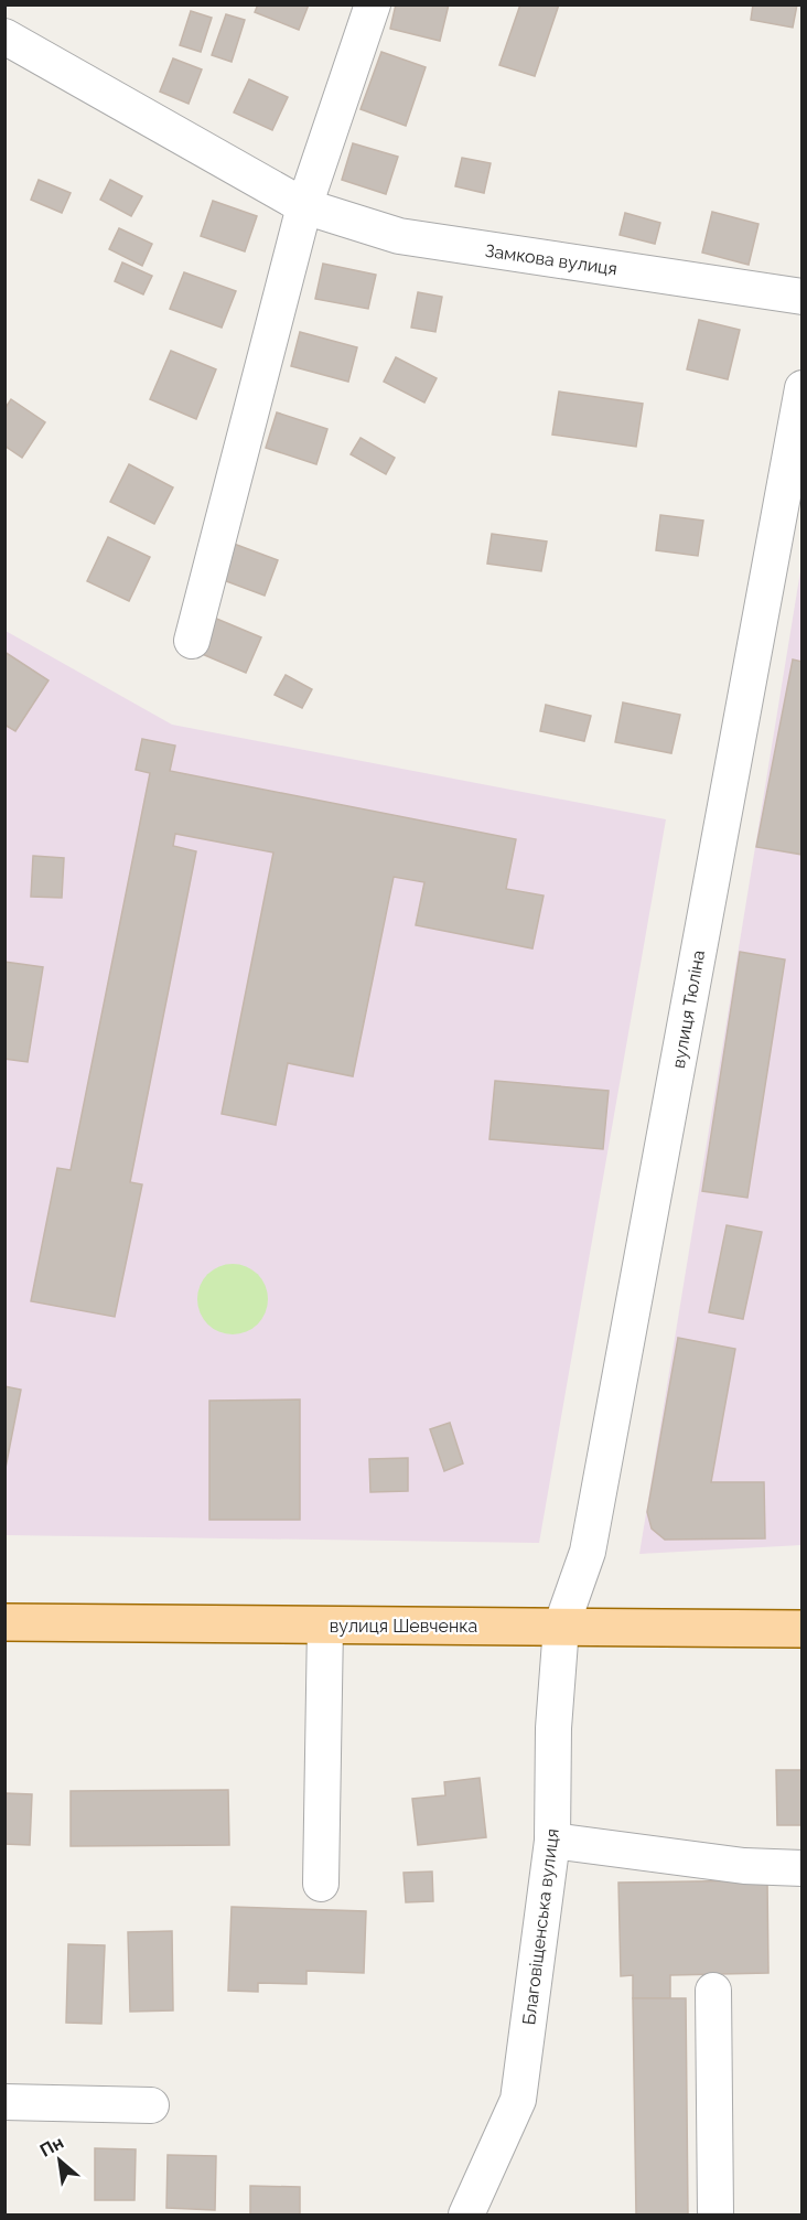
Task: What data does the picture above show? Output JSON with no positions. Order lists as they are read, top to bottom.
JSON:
{
  "streets": {
    "main road": ["вулиця Шевченка"],
    "street": ["Замкова вулиця", "вулиця Тюліна", "Благовіщенська вулиця"]
  },
  "crossings": [
    ["вулиця Тюліна", "вулиця Шевченка"],
    ["вулиця Тюліна", "Благовіщенська вулиця"],
    ["вулиця Шевченка", "Благовіщенська вулиця"]
  ],
  "north": "top left"
}
